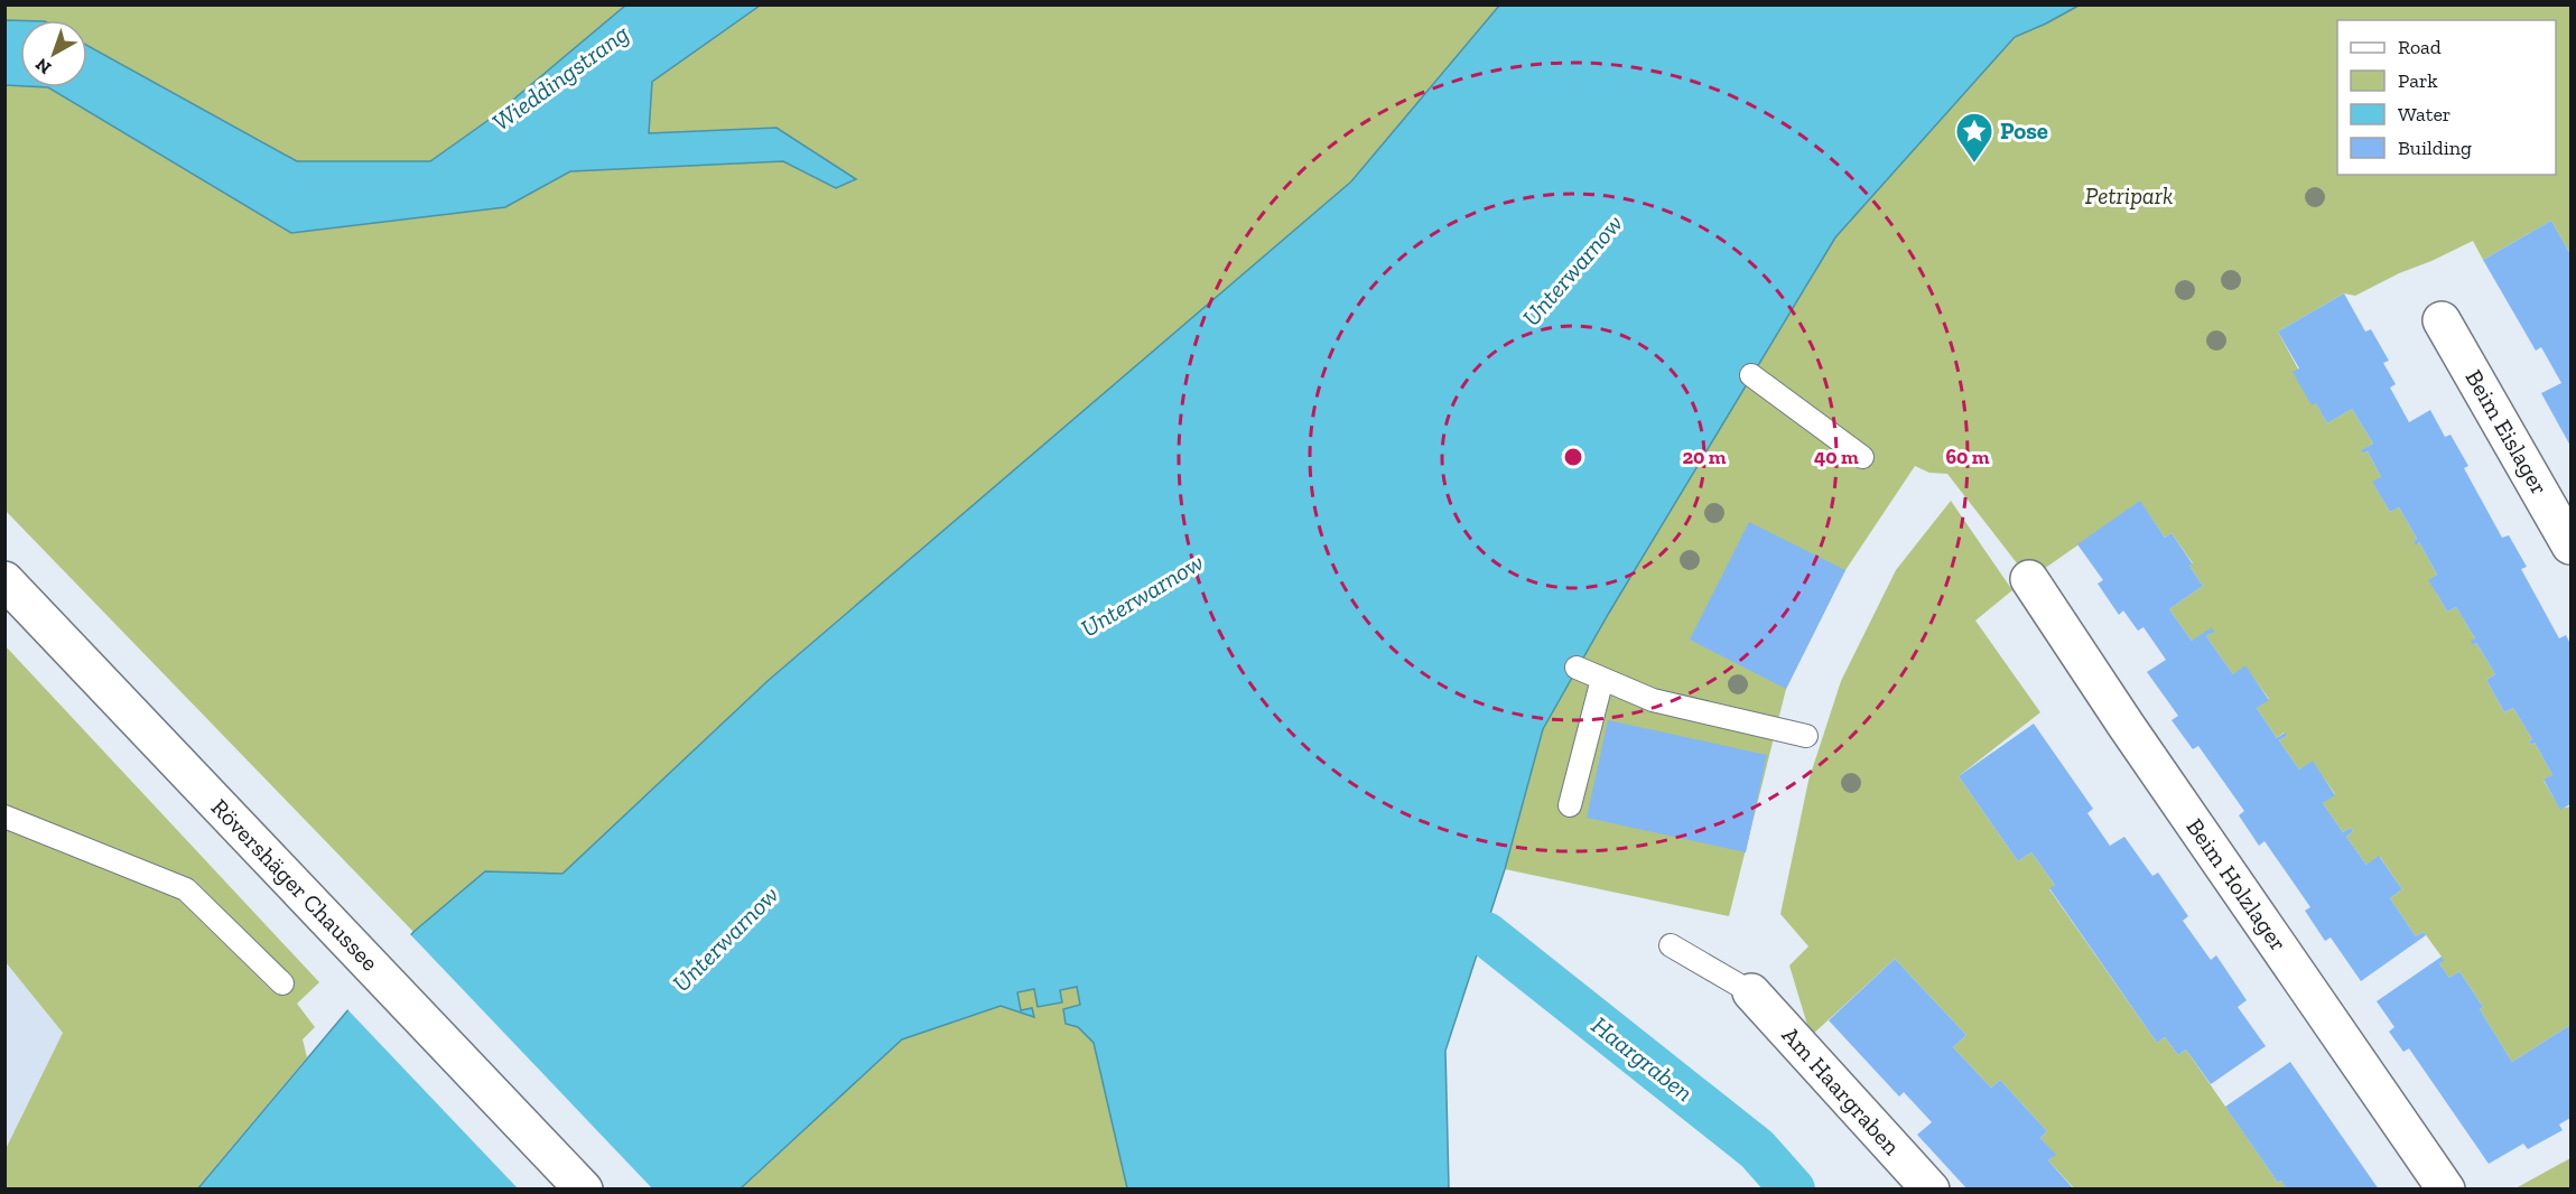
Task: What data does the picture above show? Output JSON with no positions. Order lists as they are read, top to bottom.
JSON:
{
  "streets": {
    "street": [
      "Beim Eislager",
      "Rövershäger Chaussee",
      "Beim Holzlager",
      "Am Haargraben"
    ]
  },
  "water": ["Wieddingstrang", "Unterwarnow", "Haargraben"],
  "parks": ["Petripark"],
  "places": {
    "place": ["Pose"]
  },
  "legend": [
    "Road",
    "Park",
    "Water",
    "Building"
  ],
  "north": "bottom left",
  "rings": ["20 m", "40 m", "60 m"]
}
